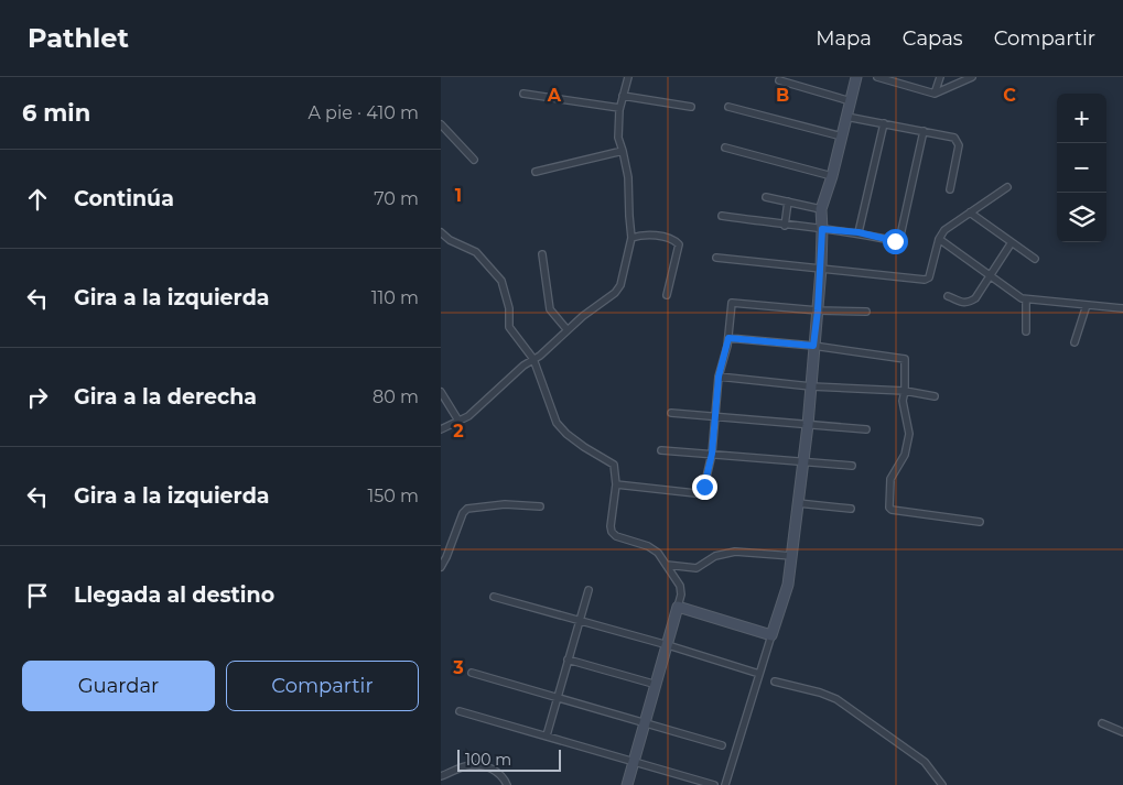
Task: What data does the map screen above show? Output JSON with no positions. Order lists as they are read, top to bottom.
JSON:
{
  "scale_bar": "100 m",
  "page": {
    "header": "Pathlet",
    "nav": ["Mapa", "Capas", "Compartir"],
    "heading": ["6 min", "A pie · 410 m"],
    "map_buttons": ["+", "−"],
    "list": [
      ["Continúa", "70 m"],
      ["Gira a la izquierda", "110 m"],
      ["Gira a la derecha", "80 m"],
      ["Gira a la izquierda", "150 m"],
      "Llegada al destino"
    ],
    "buttons": ["Guardar", "Compartir"],
    "scale": "100 m"
  },
  "grid": {
    "columns": ["A", "B", "C"],
    "rows": ["1", "2", "3"]
  }
}
